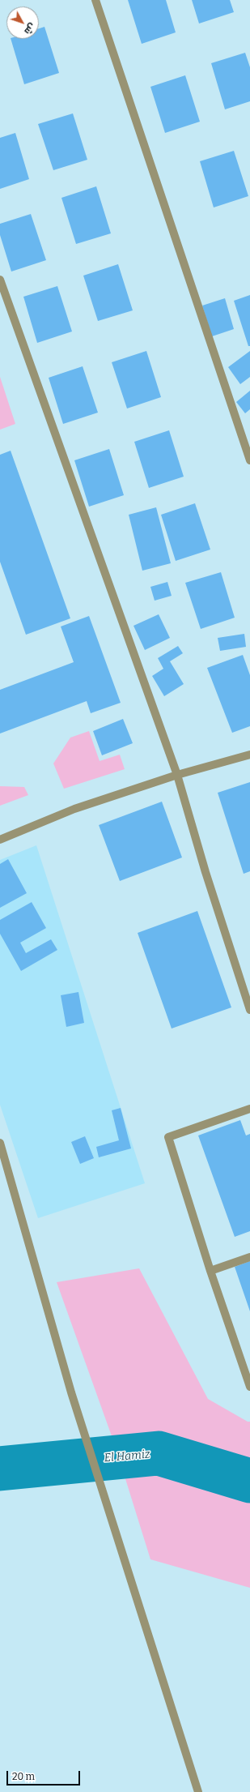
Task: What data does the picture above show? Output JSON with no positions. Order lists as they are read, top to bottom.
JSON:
{
  "water": ["El Hamiz"],
  "scale_bar": "20 m",
  "north": "bottom right"
}
